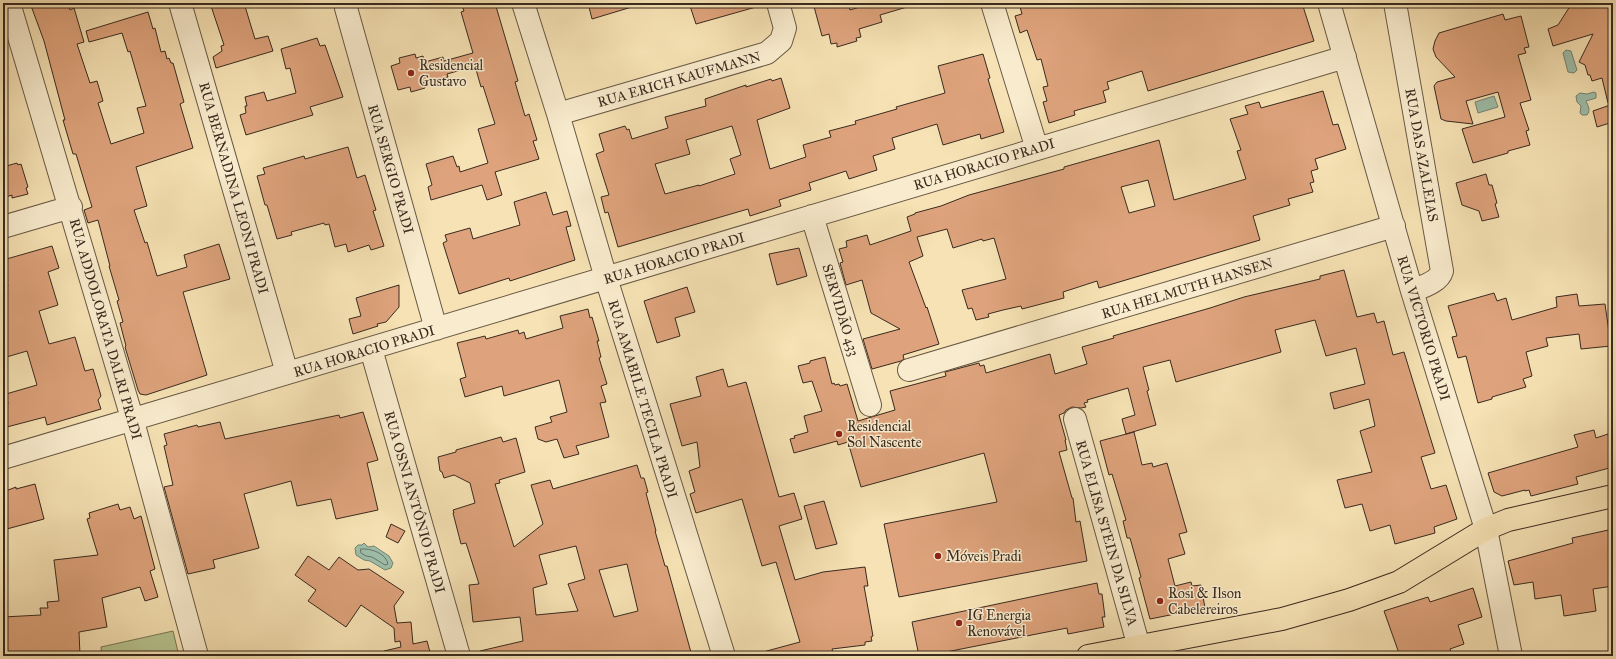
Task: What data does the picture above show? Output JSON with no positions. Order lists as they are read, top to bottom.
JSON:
{
  "streets": {
    "street": [
      "RUA ERICH KAUFMANN",
      "RUA DAS AZALEIAS",
      "RUA HORACIO PRADI",
      "RUA SERGIO PRADI",
      "RUA BERNADINA LEONI PRADI",
      "RUA HELMUTH HANSEN",
      "SERVIDÃO 433",
      "RUA VICTORIO PRADI",
      "RUA ADDOLORATA DALRI PRADI",
      "RUA AMABILE TECILA PRADI",
      "RUA OSNI ANTÔNIO PRADI",
      "RUA ELISA STEIN DA SILVA"
    ]
  },
  "crossings": [
    ["RUA ERICH KAUFMANN", "RUA AMABILE TECILA PRADI"],
    ["RUA DAS AZALEIAS", "RUA VICTORIO PRADI"],
    ["RUA HORACIO PRADI", "RUA SERGIO PRADI"],
    ["RUA HORACIO PRADI", "RUA BERNADINA LEONI PRADI"],
    ["RUA HORACIO PRADI", "SERVIDÃO 433"],
    ["RUA HORACIO PRADI", "RUA VICTORIO PRADI"],
    ["RUA HORACIO PRADI", "RUA ADDOLORATA DALRI PRADI"],
    ["RUA HORACIO PRADI", "RUA AMABILE TECILA PRADI"],
    ["RUA HORACIO PRADI", "RUA OSNI ANTÔNIO PRADI"],
    ["RUA HELMUTH HANSEN", "RUA VICTORIO PRADI"]
  ],
  "places": [
    "Residencial Gustavo",
    "Residencial Sol Nascente",
    "Móveis Pradi",
    "Rosi & Ilson Cabelereiros",
    "IG Energia Renovável"
  ]
}
